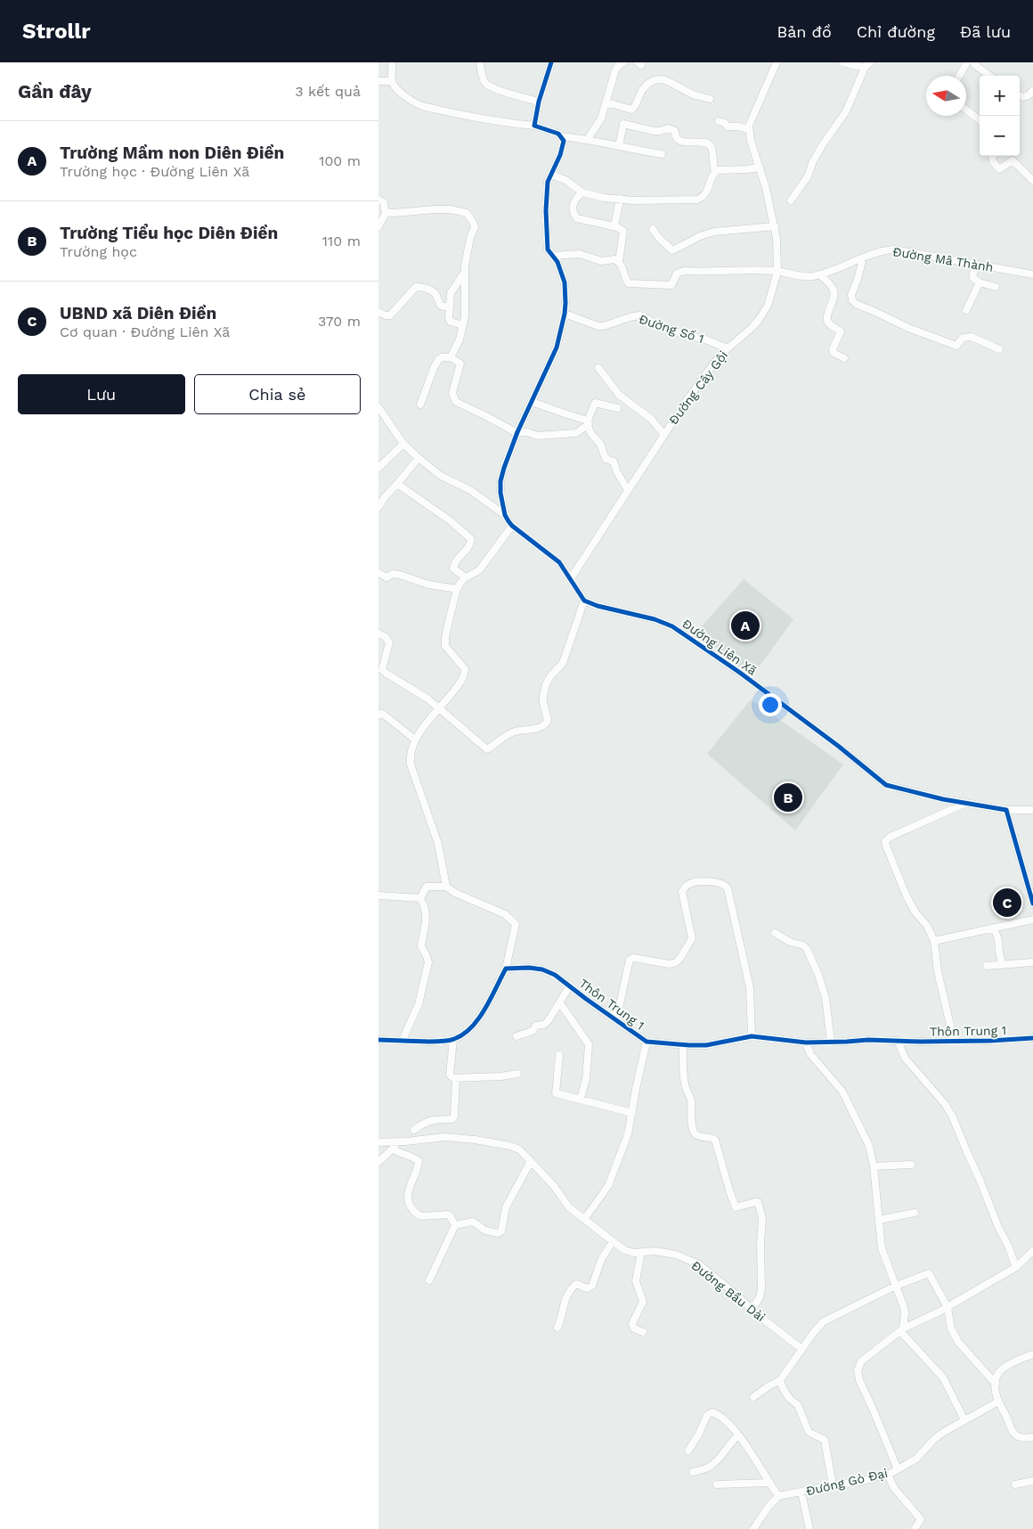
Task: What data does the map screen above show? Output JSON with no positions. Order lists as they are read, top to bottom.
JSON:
{
  "streets": {
    "street": [
      "Đường Mâ Thành",
      "Đường Số 1",
      "Đường Cây Gội",
      "Đường Liên Xã",
      "Thôn Trung 1",
      "Đường Bầu Dài",
      "Đường Gò Đại"
    ]
  },
  "crossings": [
    ["Đường Mâ Thành", "Đường Cây Gội"],
    ["Đường Số 1", "Đường Cây Gội"]
  ],
  "north": "left",
  "page": {
    "header": "Strollr",
    "nav": ["Bản đồ", "Chỉ đường", "Đã lưu"],
    "heading": ["Gần đây", "3 kết quả"],
    "map_buttons": ["+", "−"],
    "list": [
      {
        "mark": "A",
        "name": "Trường Mầm non Diên Điền",
        "note": "Trường học · Đường Liên Xã",
        "value": "100 m"
      },
      {
        "mark": "B",
        "name": "Trường Tiểu học Diên Điền",
        "note": "Trường học",
        "value": "110 m"
      },
      {
        "mark": "C",
        "name": "UBND xã Diên Điền",
        "note": "Cơ quan · Đường Liên Xã",
        "value": "370 m"
      }
    ],
    "buttons": ["Lưu", "Chia sẻ"],
    "pins": ["A", "B", "C"]
  }
}
